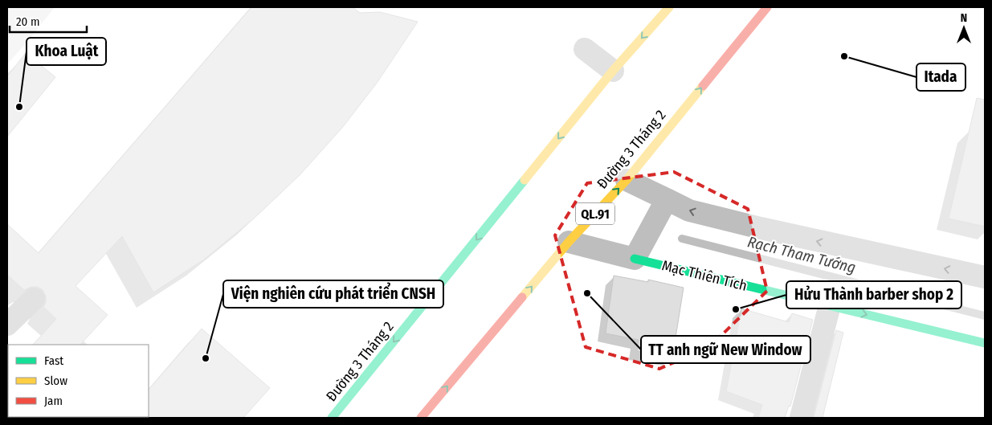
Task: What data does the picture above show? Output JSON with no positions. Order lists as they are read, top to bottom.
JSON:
{
  "streets": {
    "main road": ["Đường 3 Tháng 2", "QL.91", "Mạc Thiên Tích"]
  },
  "crossings": [
    ["Đường 3 Tháng 2", "Mạc Thiên Tích"]
  ],
  "water": ["Rạch Tham Tướng"],
  "places": [
    "Itada",
    "Khoa Luật",
    "TT anh ngữ New Window",
    "Hửu Thành barber shop 2",
    "Viện nghiên cứu phát triển CNSH"
  ],
  "legend": ["Fast", "Slow", "Jam"],
  "scale_bar": "20 m",
  "north": "top"
}
